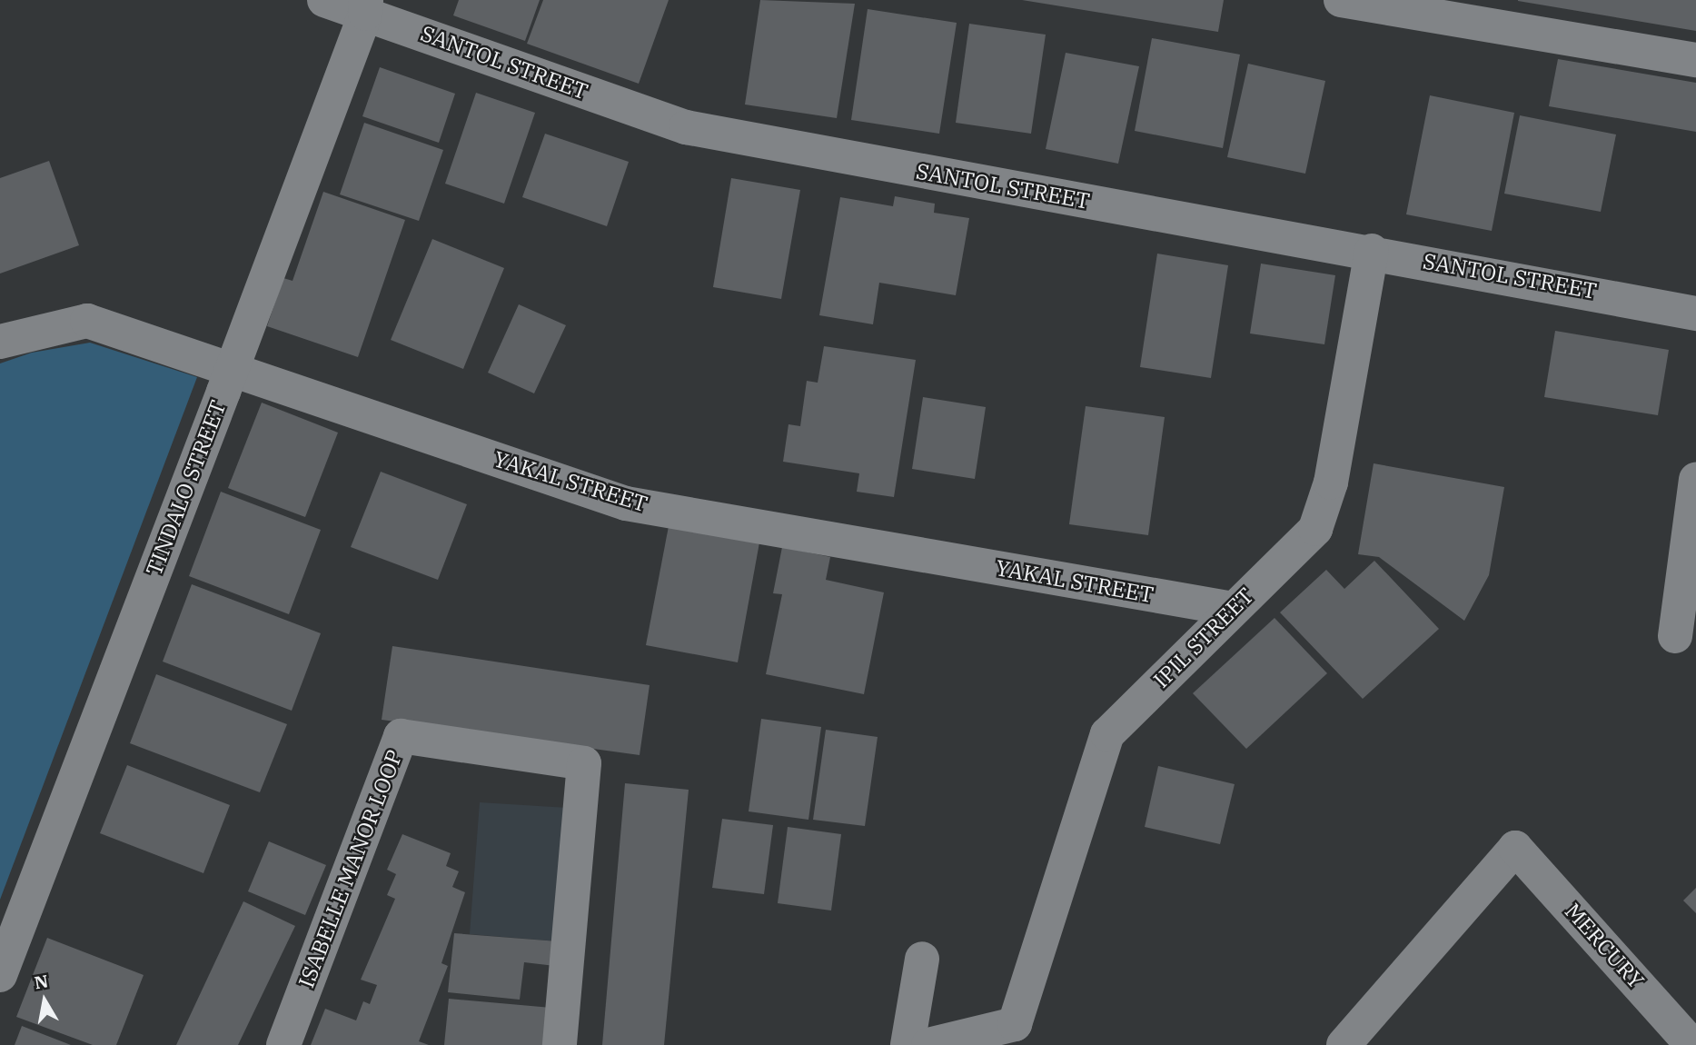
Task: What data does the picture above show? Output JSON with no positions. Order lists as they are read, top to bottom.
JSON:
{
  "streets": {
    "street": [
      "SANTOL STREET",
      "YAKAL STREET",
      "TINDALO STREET",
      "IPIL STREET",
      "ISABELLE MANOR LOOP",
      "MERCURY"
    ]
  },
  "crossings": [
    ["SANTOL STREET", "TINDALO STREET"],
    ["SANTOL STREET", "IPIL STREET"],
    ["YAKAL STREET", "TINDALO STREET"],
    ["YAKAL STREET", "IPIL STREET"]
  ],
  "north": "top"
}
